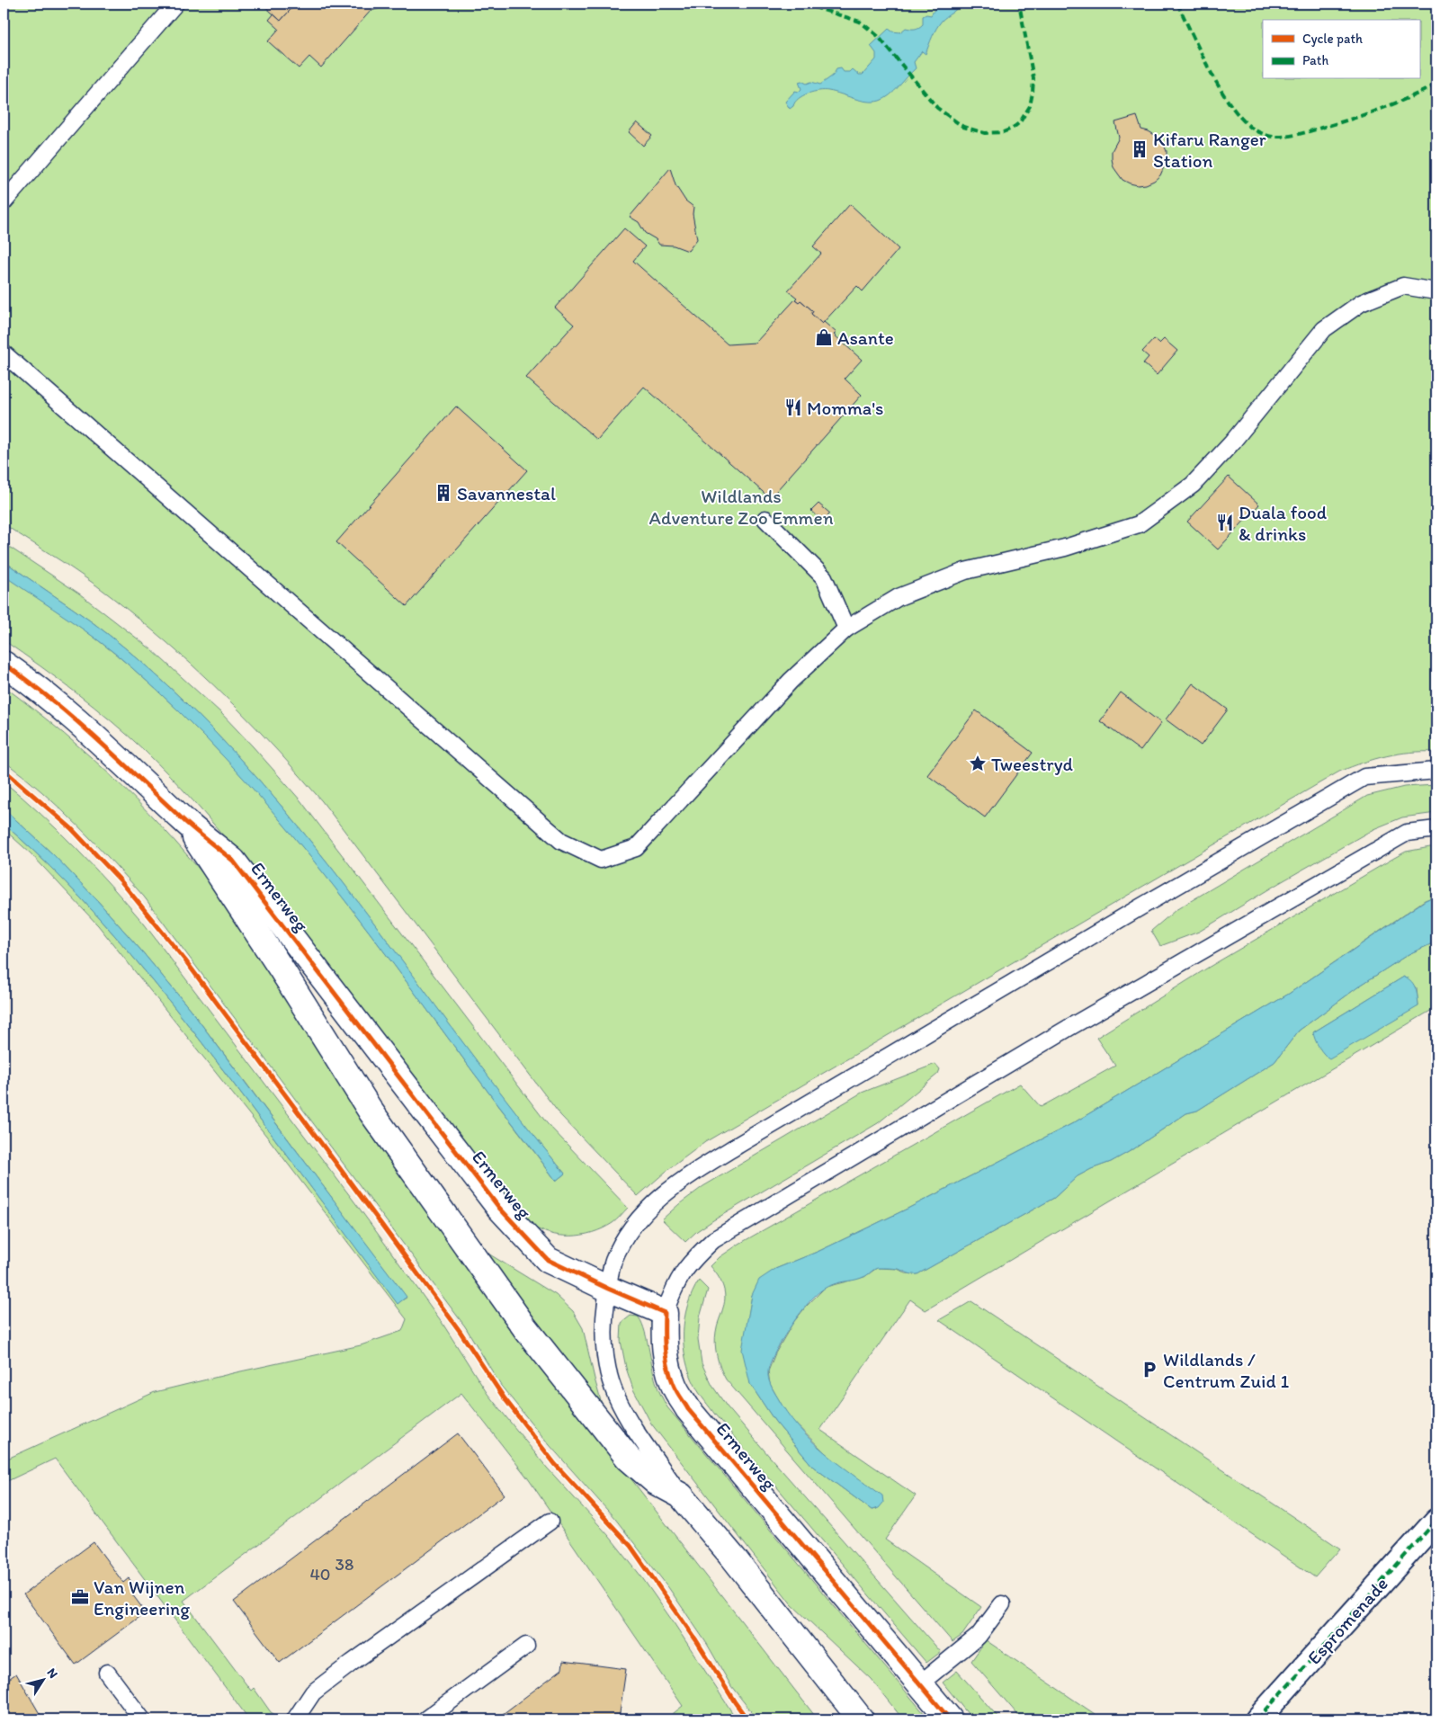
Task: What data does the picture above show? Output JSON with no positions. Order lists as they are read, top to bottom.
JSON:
{
  "streets": {
    "street": ["Ermerweg", "Espromenade"]
  },
  "parks": ["Wildlands Adventure Zoo Emmen"],
  "places": {
    "building": ["Kifaru Ranger Station", "Savannestal"],
    "shop": ["Asante"],
    "restaurant": ["Momma's", "Duala food & drinks"],
    "place": ["Tweestryd"],
    "parking": ["Wildlands / Centrum Zuid 1"],
    "office": ["Van Wijnen Engineering"]
  },
  "house_numbers": ["38", "40"],
  "legend": ["Cycle path", "Path"],
  "north": "top right"
}
